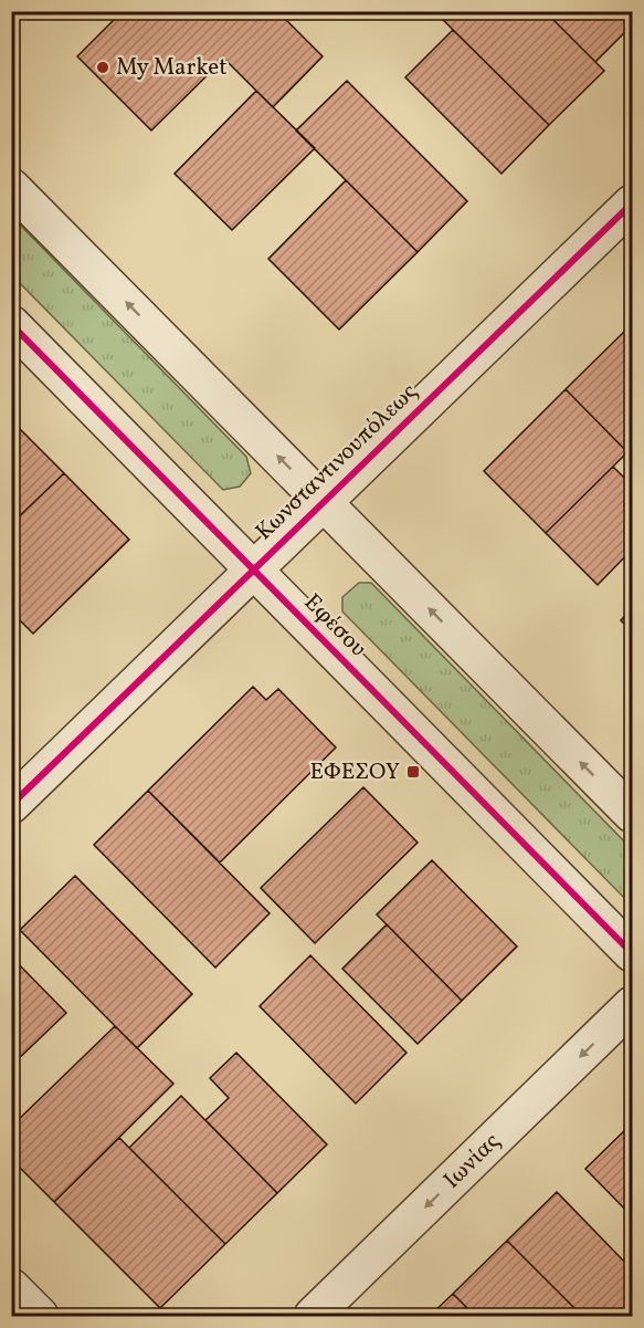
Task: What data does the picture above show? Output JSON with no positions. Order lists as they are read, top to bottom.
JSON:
{
  "streets": {
    "street": ["Κωνσταντινουπόλεως", "Εφέσου", "Ιωνίας"]
  },
  "crossings": [
    ["Κωνσταντινουπόλεως", "Εφέσου"]
  ],
  "one_way": ["Ιωνίας"],
  "places": {
    "other": ["My Market"],
    "transit": ["ΕΦΕΣΟΥ"]
  }
}
